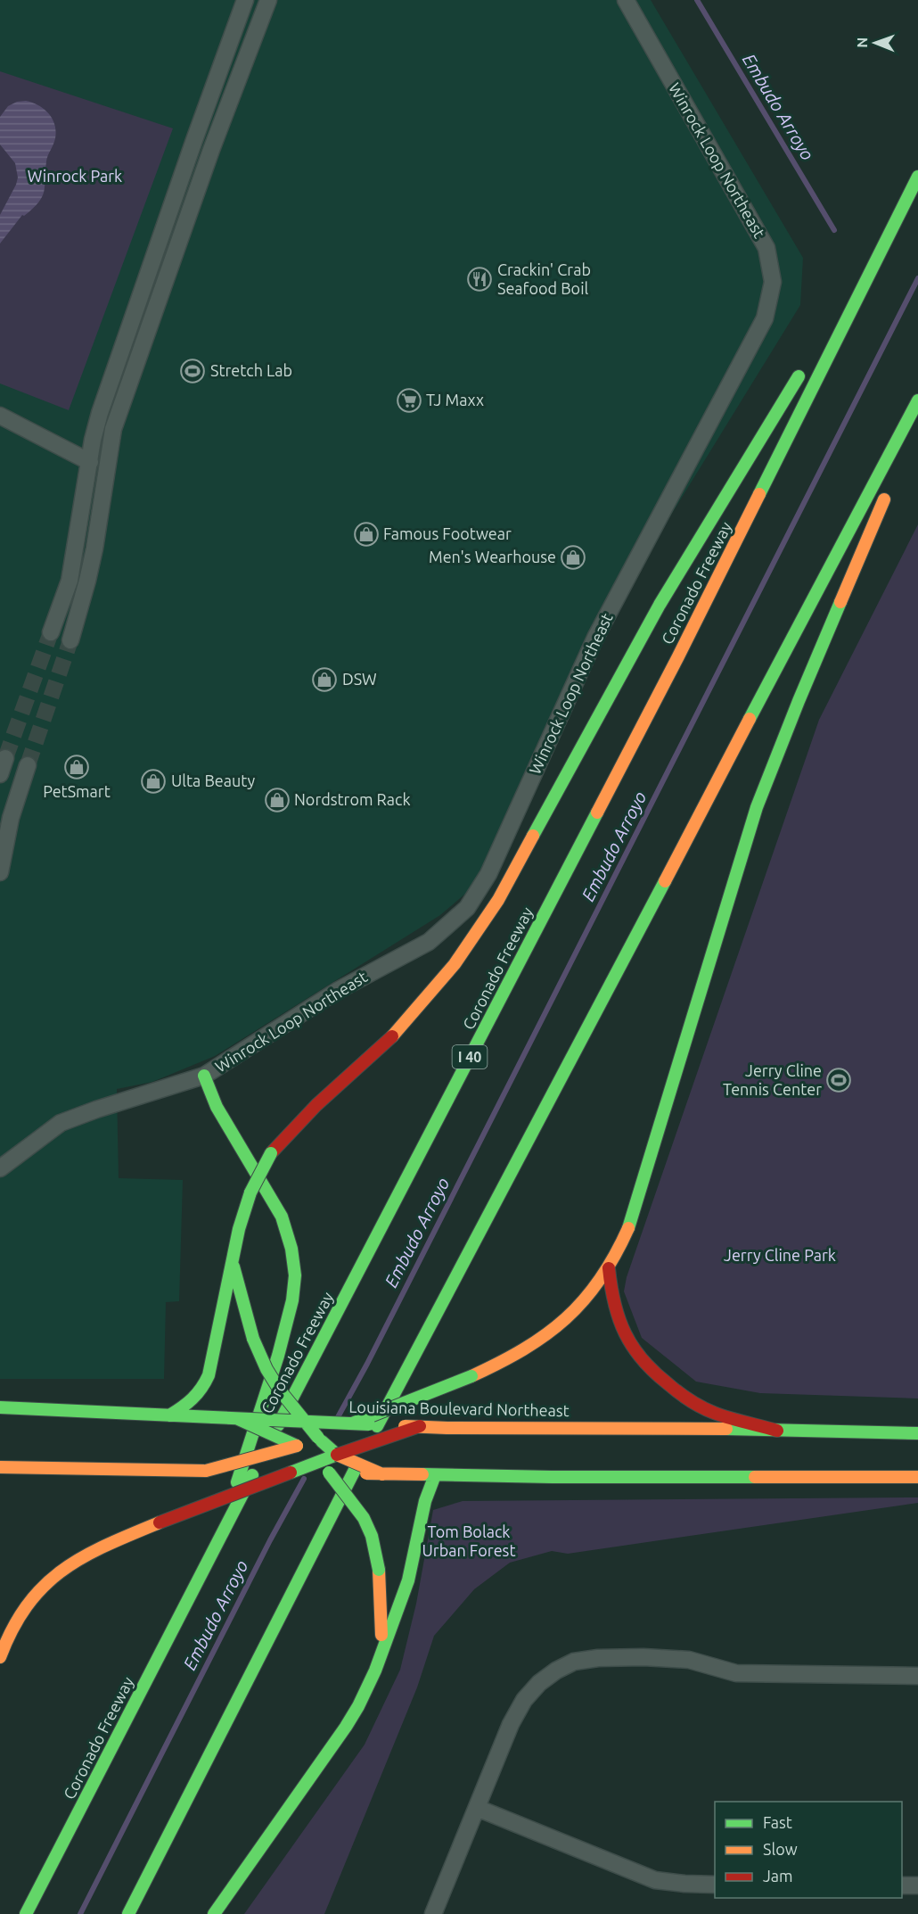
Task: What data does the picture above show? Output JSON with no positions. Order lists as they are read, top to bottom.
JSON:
{
  "streets": {
    "main road": ["Coronado Freeway", "I 40", "Louisiana Boulevard Northeast"],
    "street": ["Winrock Loop Northeast"]
  },
  "water": ["Embudo Arroyo"],
  "parks": ["Winrock Park", "Jerry Cline Park", "Tom Bolack Urban Forest"],
  "places": {
    "restaurant": ["Crackin' Crab Seafood Boil"],
    "sports": ["Stretch Lab", "Jerry Cline Tennis Center"],
    "supermarket": ["TJ Maxx"],
    "shop": [
      "Famous Footwear",
      "Men's Wearhouse",
      "DSW",
      "PetSmart",
      "Ulta Beauty",
      "Nordstrom Rack"
    ]
  },
  "legend": ["Fast", "Slow", "Jam"],
  "north": "left"
}
